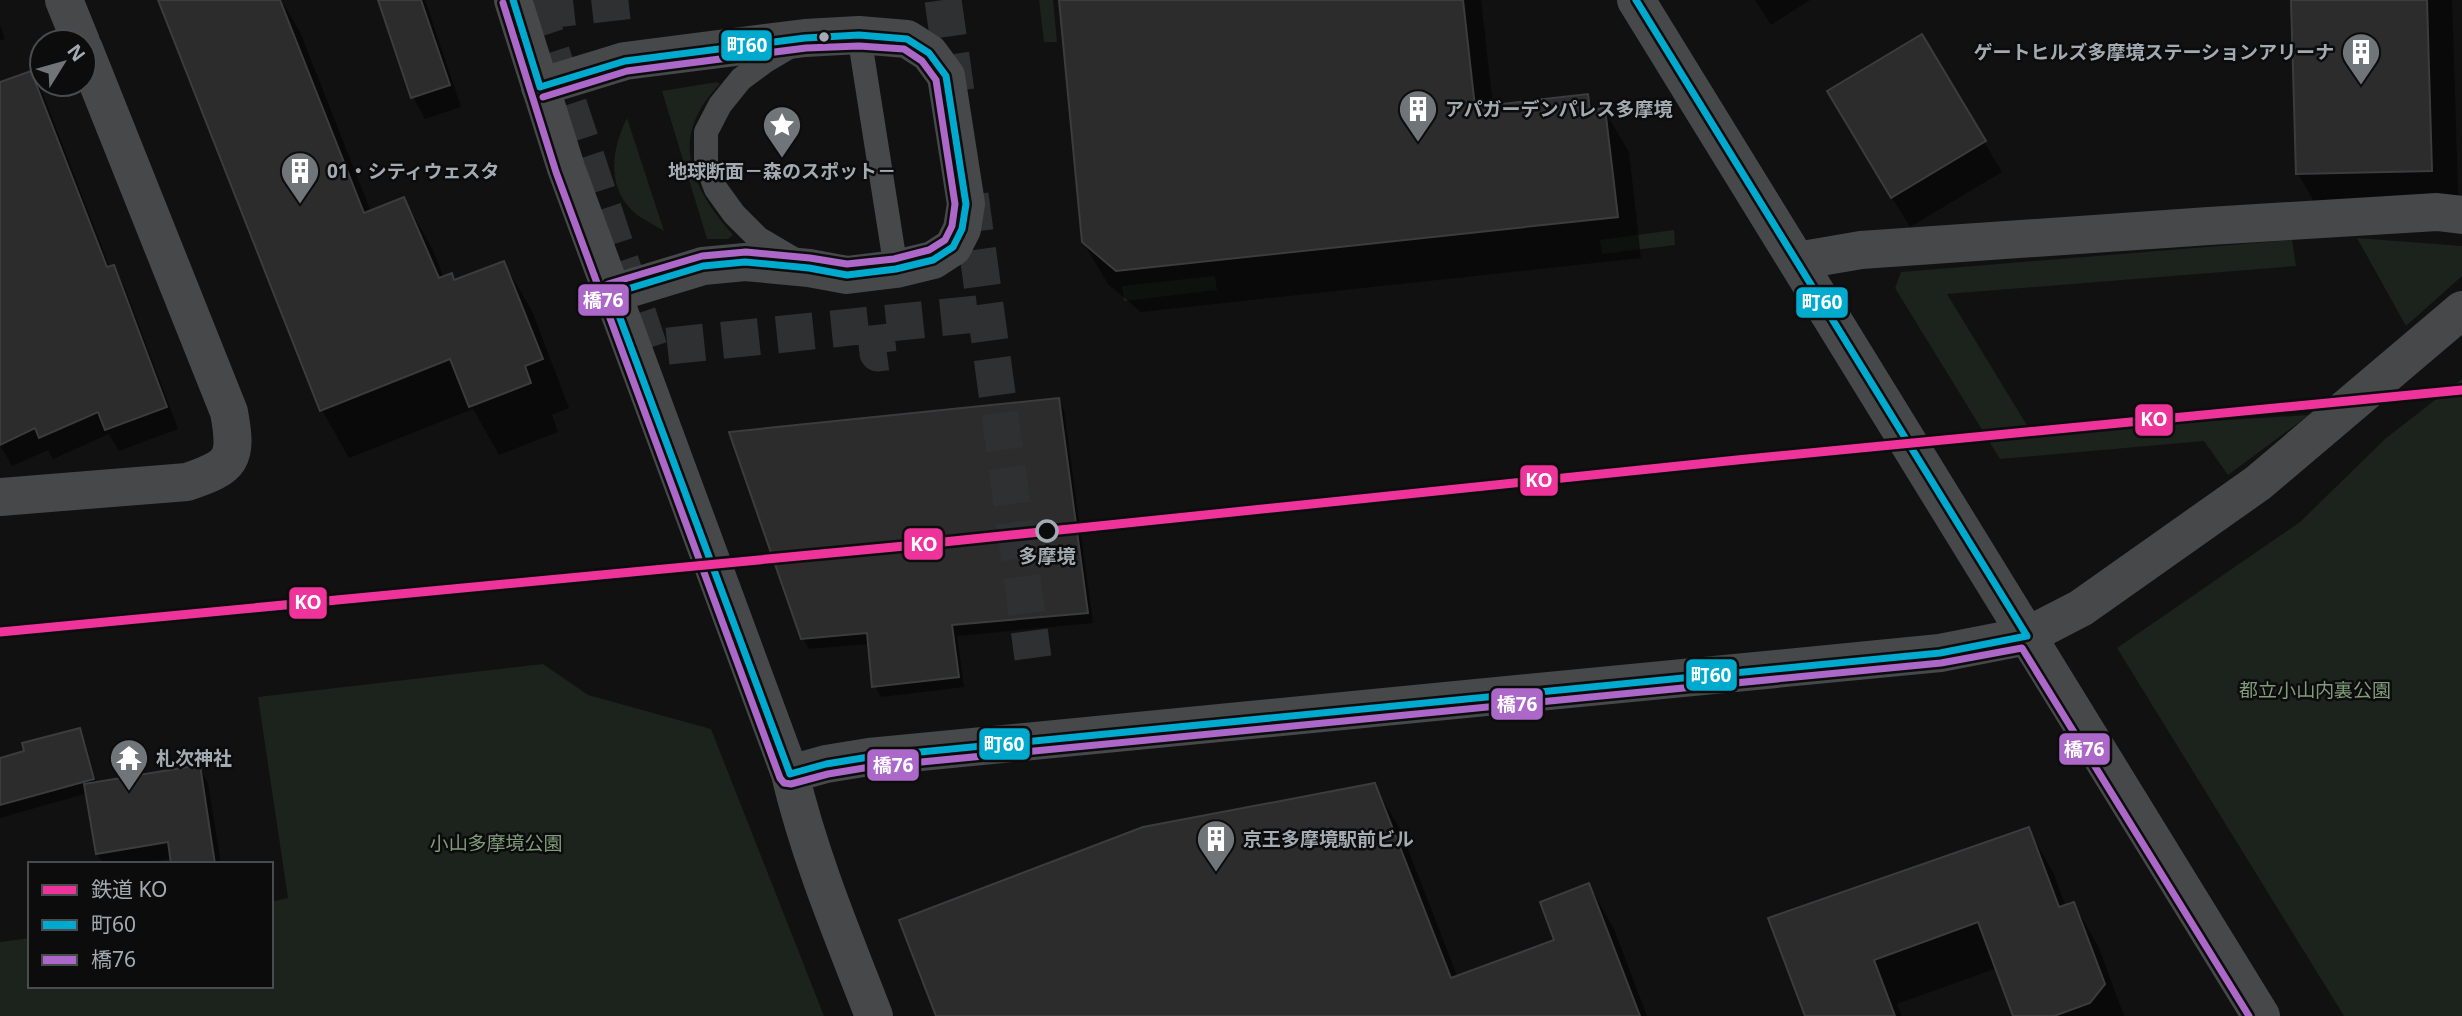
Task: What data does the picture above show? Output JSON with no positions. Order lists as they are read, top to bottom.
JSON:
{
  "parks": ["都立小山内裏公園", "小山多摩境公園"],
  "places": {
    "building": [
      "ゲートヒルズ多摩境ステーションアリーナ",
      "アパガーデンパレス多摩境",
      "01・シティウェスタ",
      "京王多摩境駅前ビル"
    ],
    "place": ["地球断面－森のスポット－"],
    "other": ["多摩境"],
    "temple": ["札次神社"]
  },
  "lines": ["transit line 町60", "transit line 橋76", "rail line KO"],
  "legend": ["鉄道 KO", "町60", "橋76"],
  "north": "top right"
}
